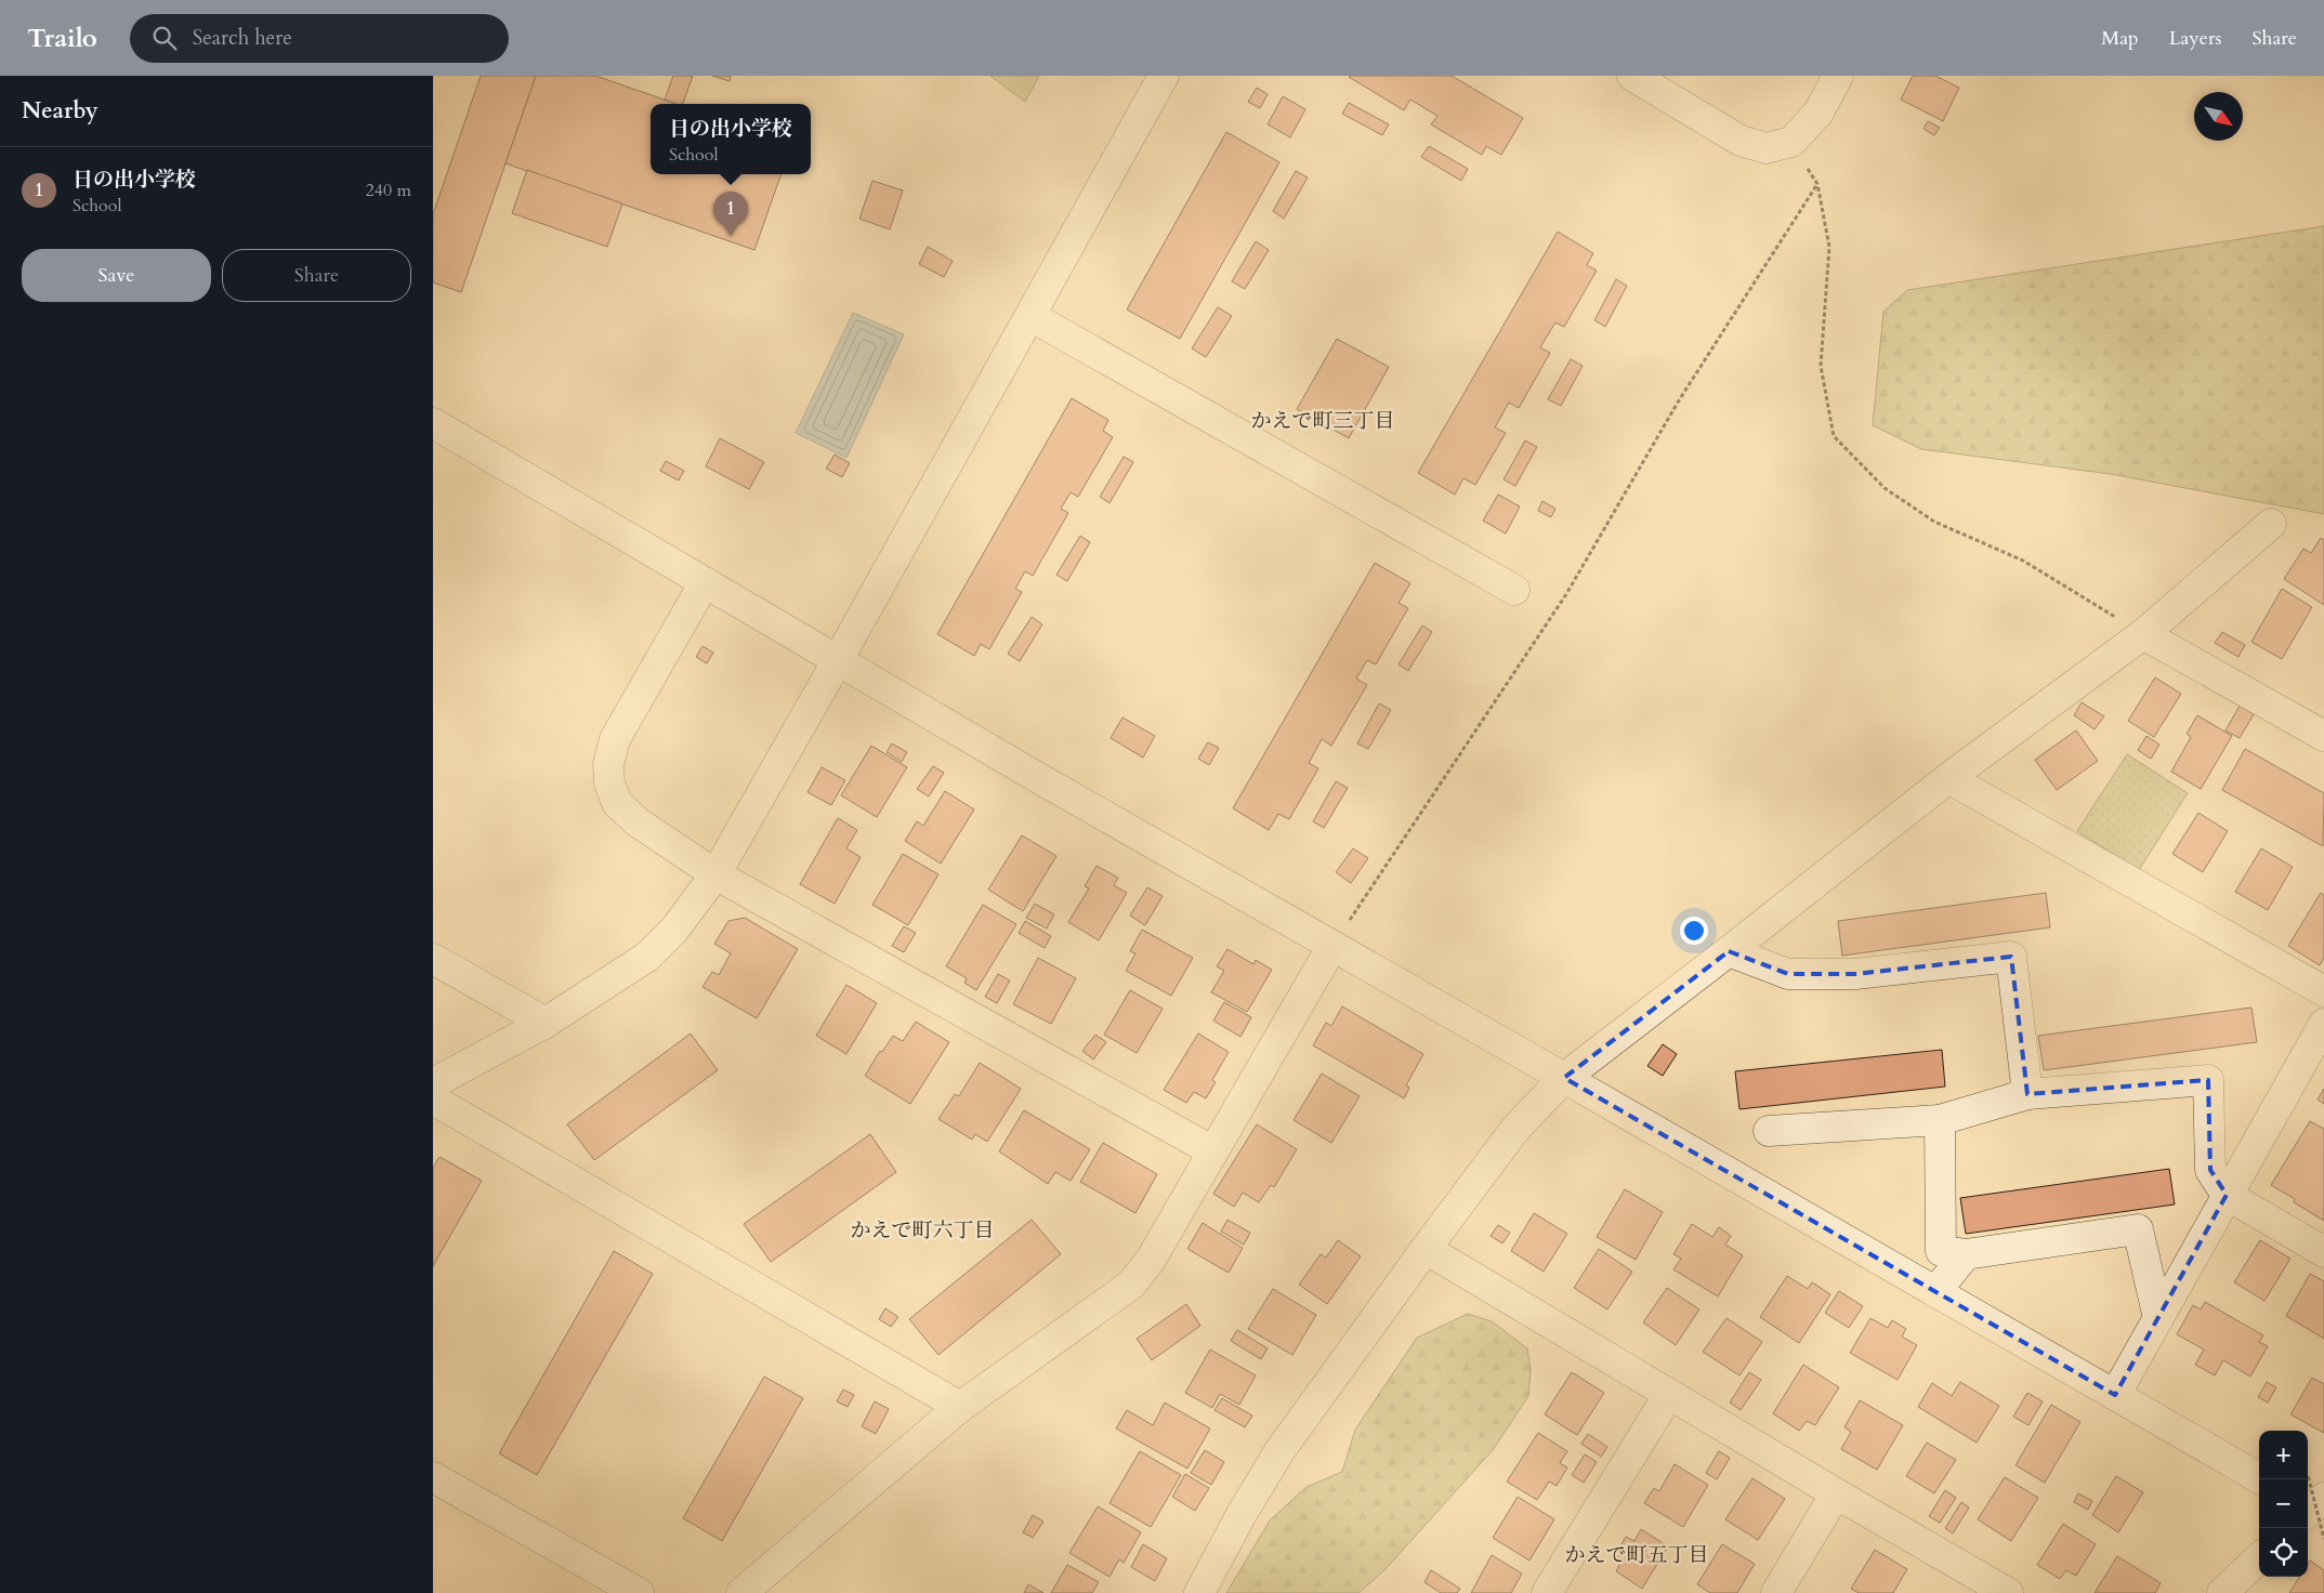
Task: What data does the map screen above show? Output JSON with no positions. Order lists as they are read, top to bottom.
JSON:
{
  "districts": ["かえで町三丁目", "かえで町六丁目", "かえで町五丁目"],
  "north": "bottom right",
  "page": {
    "header": "Trailo",
    "search": "Search here",
    "nav": ["Map", "Layers", "Share"],
    "heading": "Nearby",
    "popup": ["日の出小学校", "School"],
    "list": [
      {
        "mark": "1",
        "name": "日の出小学校",
        "note": "School",
        "value": "240 m"
      }
    ],
    "pins": "1",
    "buttons": ["Save", "Share"],
    "map_buttons": ["+", "−"]
  }
}
